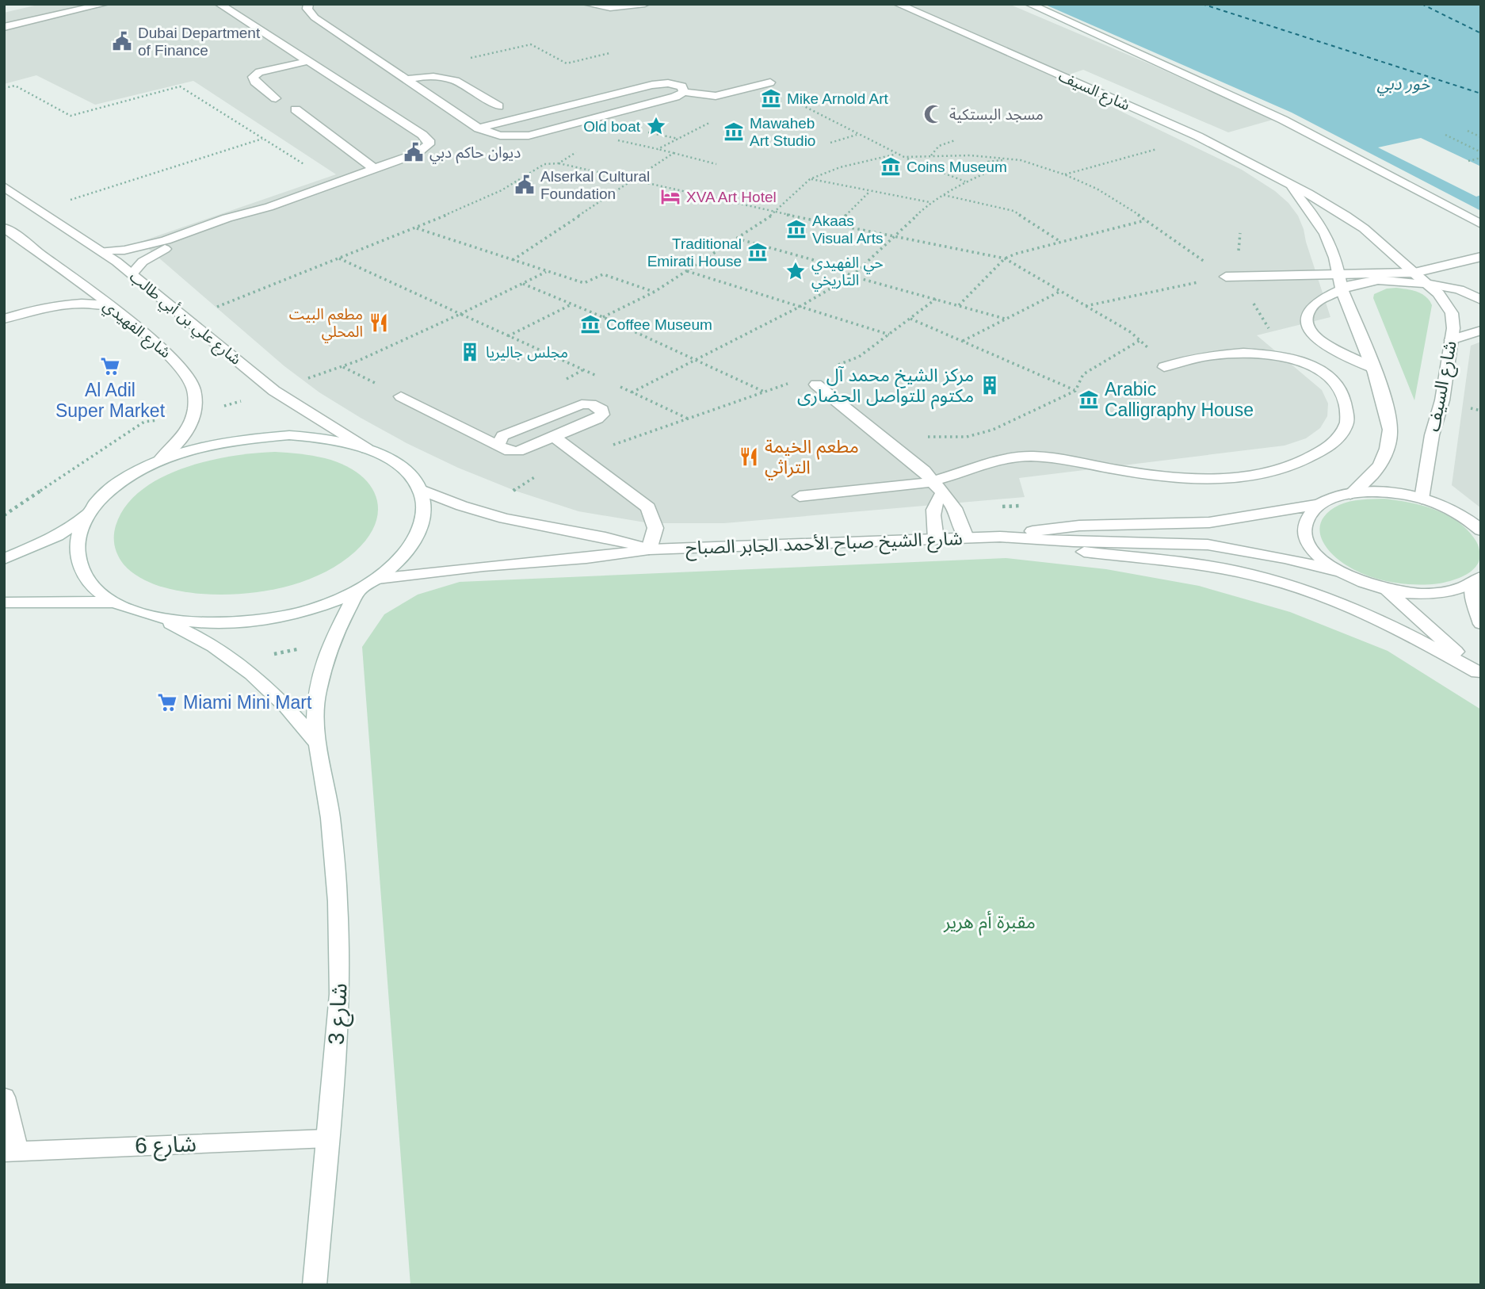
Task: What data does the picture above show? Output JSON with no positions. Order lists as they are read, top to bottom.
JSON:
{
  "streets": {
    "street": [
      "شارع السيف",
      "شارع علي بن أبي طالب",
      "شارع الفهيدي",
      "شارع الشيخ صباح الأحمد الجابر الصباح",
      "شارع 3",
      "شارع 6"
    ]
  },
  "crossings": [
    ["شارع السيف", "شارع الشيخ صباح الأحمد الجابر الصباح"],
    ["شارع 3", "شارع 6"]
  ],
  "water": ["خور دبي"],
  "parks": ["مقبرة أم هرير"],
  "places": {
    "public building": ["Dubai Department of Finance", "ديوان حاكم دبي", "Alserkal Cultural Foundation"],
    "museum": [
      "Mike Arnold Art",
      "Mawaheb Art Studio",
      "Coins Museum",
      "Akaas Visual Arts",
      "Traditional Emirati House",
      "Coffee Museum",
      "Arabic Calligraphy House"
    ],
    "mosque": ["مسجد البستكية"],
    "place": ["Old boat", "حي الفهيدي التاريخي"],
    "hotel": ["XVA Art Hotel"],
    "restaurant": ["مطعم البيت المحلي", "مطعم الخيمة التراثي"],
    "building": ["مجلس جاليريا", "مركز الشيخ محمد آل مكتوم للتواصل الحضارى"],
    "supermarket": ["Al Adil Super Market", "Miami Mini Mart"]
  }
}
